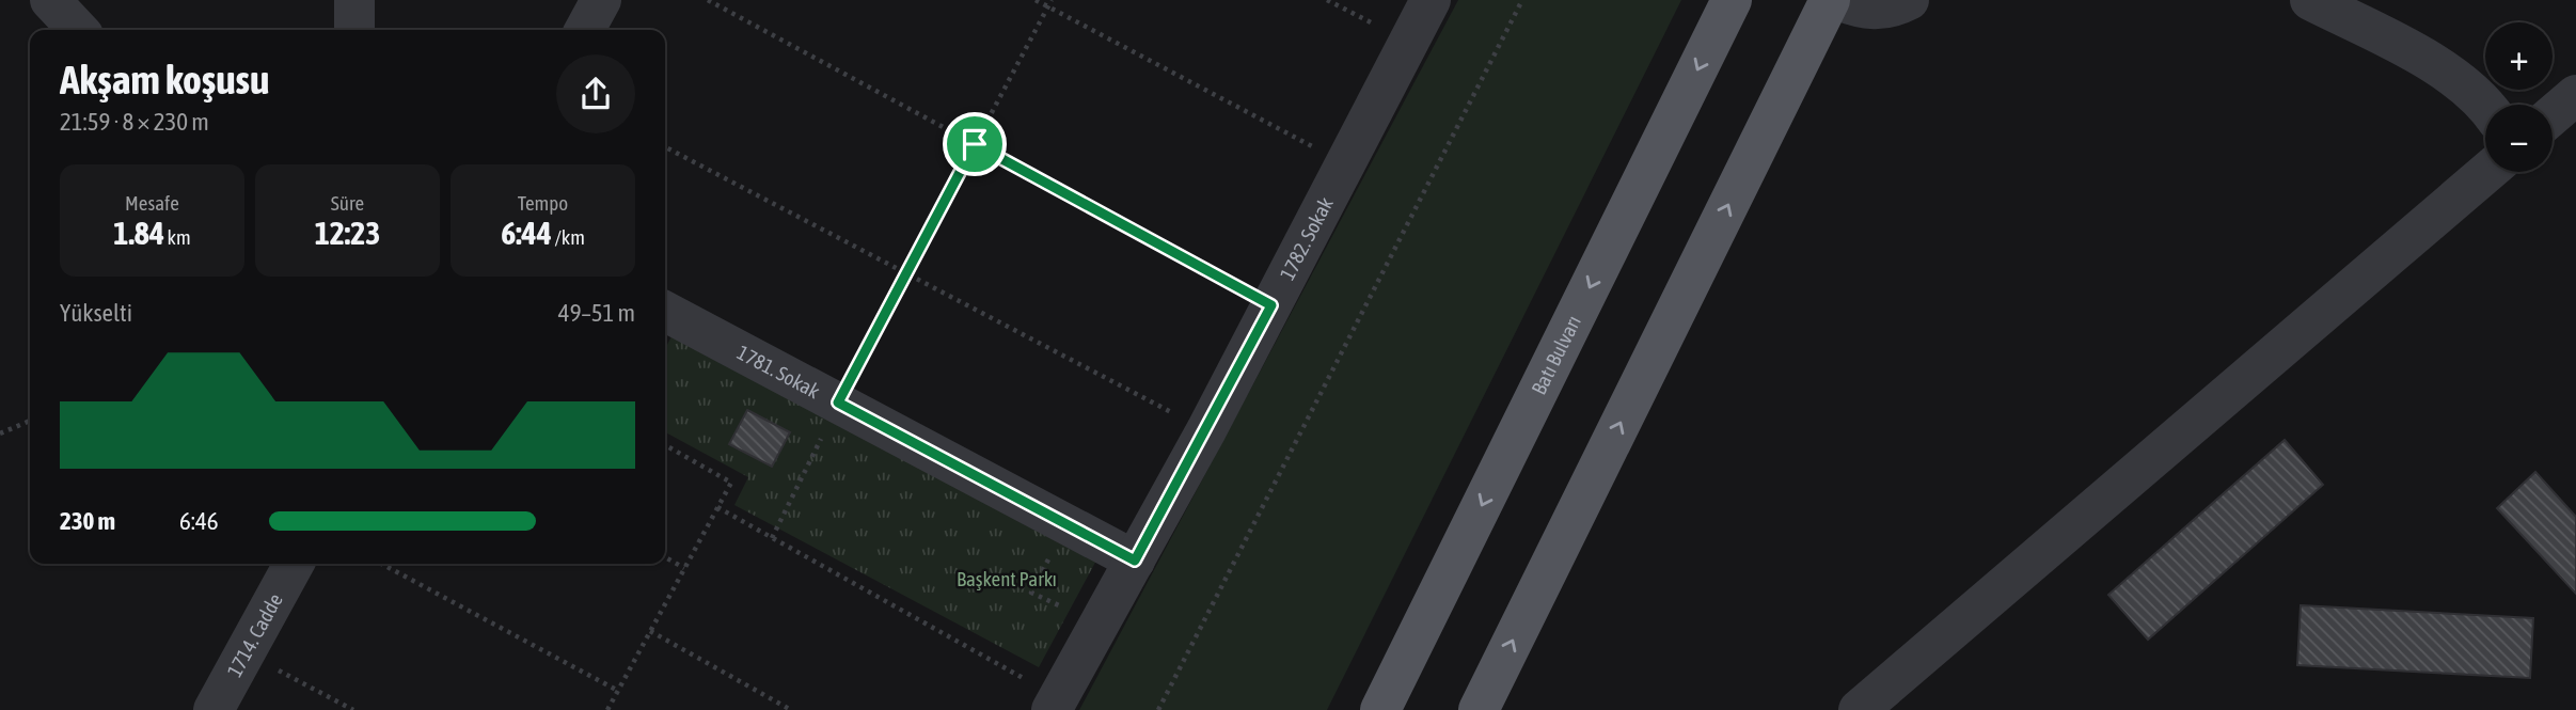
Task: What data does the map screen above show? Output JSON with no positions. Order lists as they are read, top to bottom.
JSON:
{
  "streets": {
    "main road": ["Batı Bulvarı"],
    "street": ["1782. Sokak", "1781. Sokak", "1714. Cadde"]
  },
  "crossings": [
    ["1782. Sokak", "1781. Sokak"]
  ],
  "parks": ["Başkent Parkı"],
  "page": {
    "map_buttons": ["+", "−"],
    "heading": ["Akşam koşusu", "21:59 · 8 × 230 m"],
    "stats": [
      ["Mesafe", "1.84 km"],
      ["Süre", "12:23"],
      ["Tempo", "6:44 /km"]
    ],
    "chart": ["Yükselti", "49–51 m"],
    "list": [
      {
        "name": "230 m",
        "note": "6:46"
      }
    ]
  }
}
